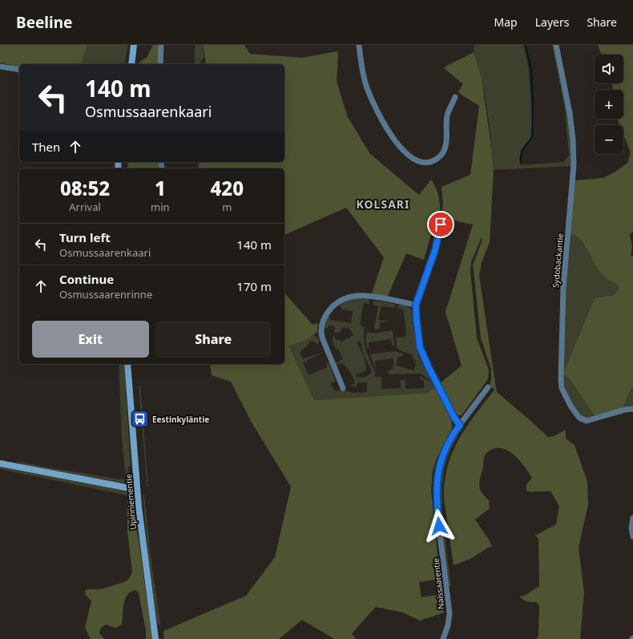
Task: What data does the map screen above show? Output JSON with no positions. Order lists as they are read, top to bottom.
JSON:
{
  "streets": {
    "main road": ["Upinniementie"],
    "street": ["Sydobackantie", "Naissaarentie"]
  },
  "districts": ["KOLSARI"],
  "places": {
    "bus stop": ["Eestinkyläntie"]
  },
  "page": {
    "header": "Beeline",
    "nav": ["Map", "Layers", "Share"],
    "map_buttons": ["+", "−"],
    "turn": ["140 m", "Osmussaarenkaari"],
    "then": "Then",
    "eta": [
      "08:52",
      "Arrival",
      "1",
      "min",
      "420",
      "m"
    ],
    "list": [
      {
        "name": "Turn left",
        "note": "Osmussaarenkaari",
        "value": "140 m"
      },
      {
        "name": "Continue",
        "note": "Osmussaarenrinne",
        "value": "170 m"
      }
    ],
    "buttons": ["Exit", "Share"]
  }
}
